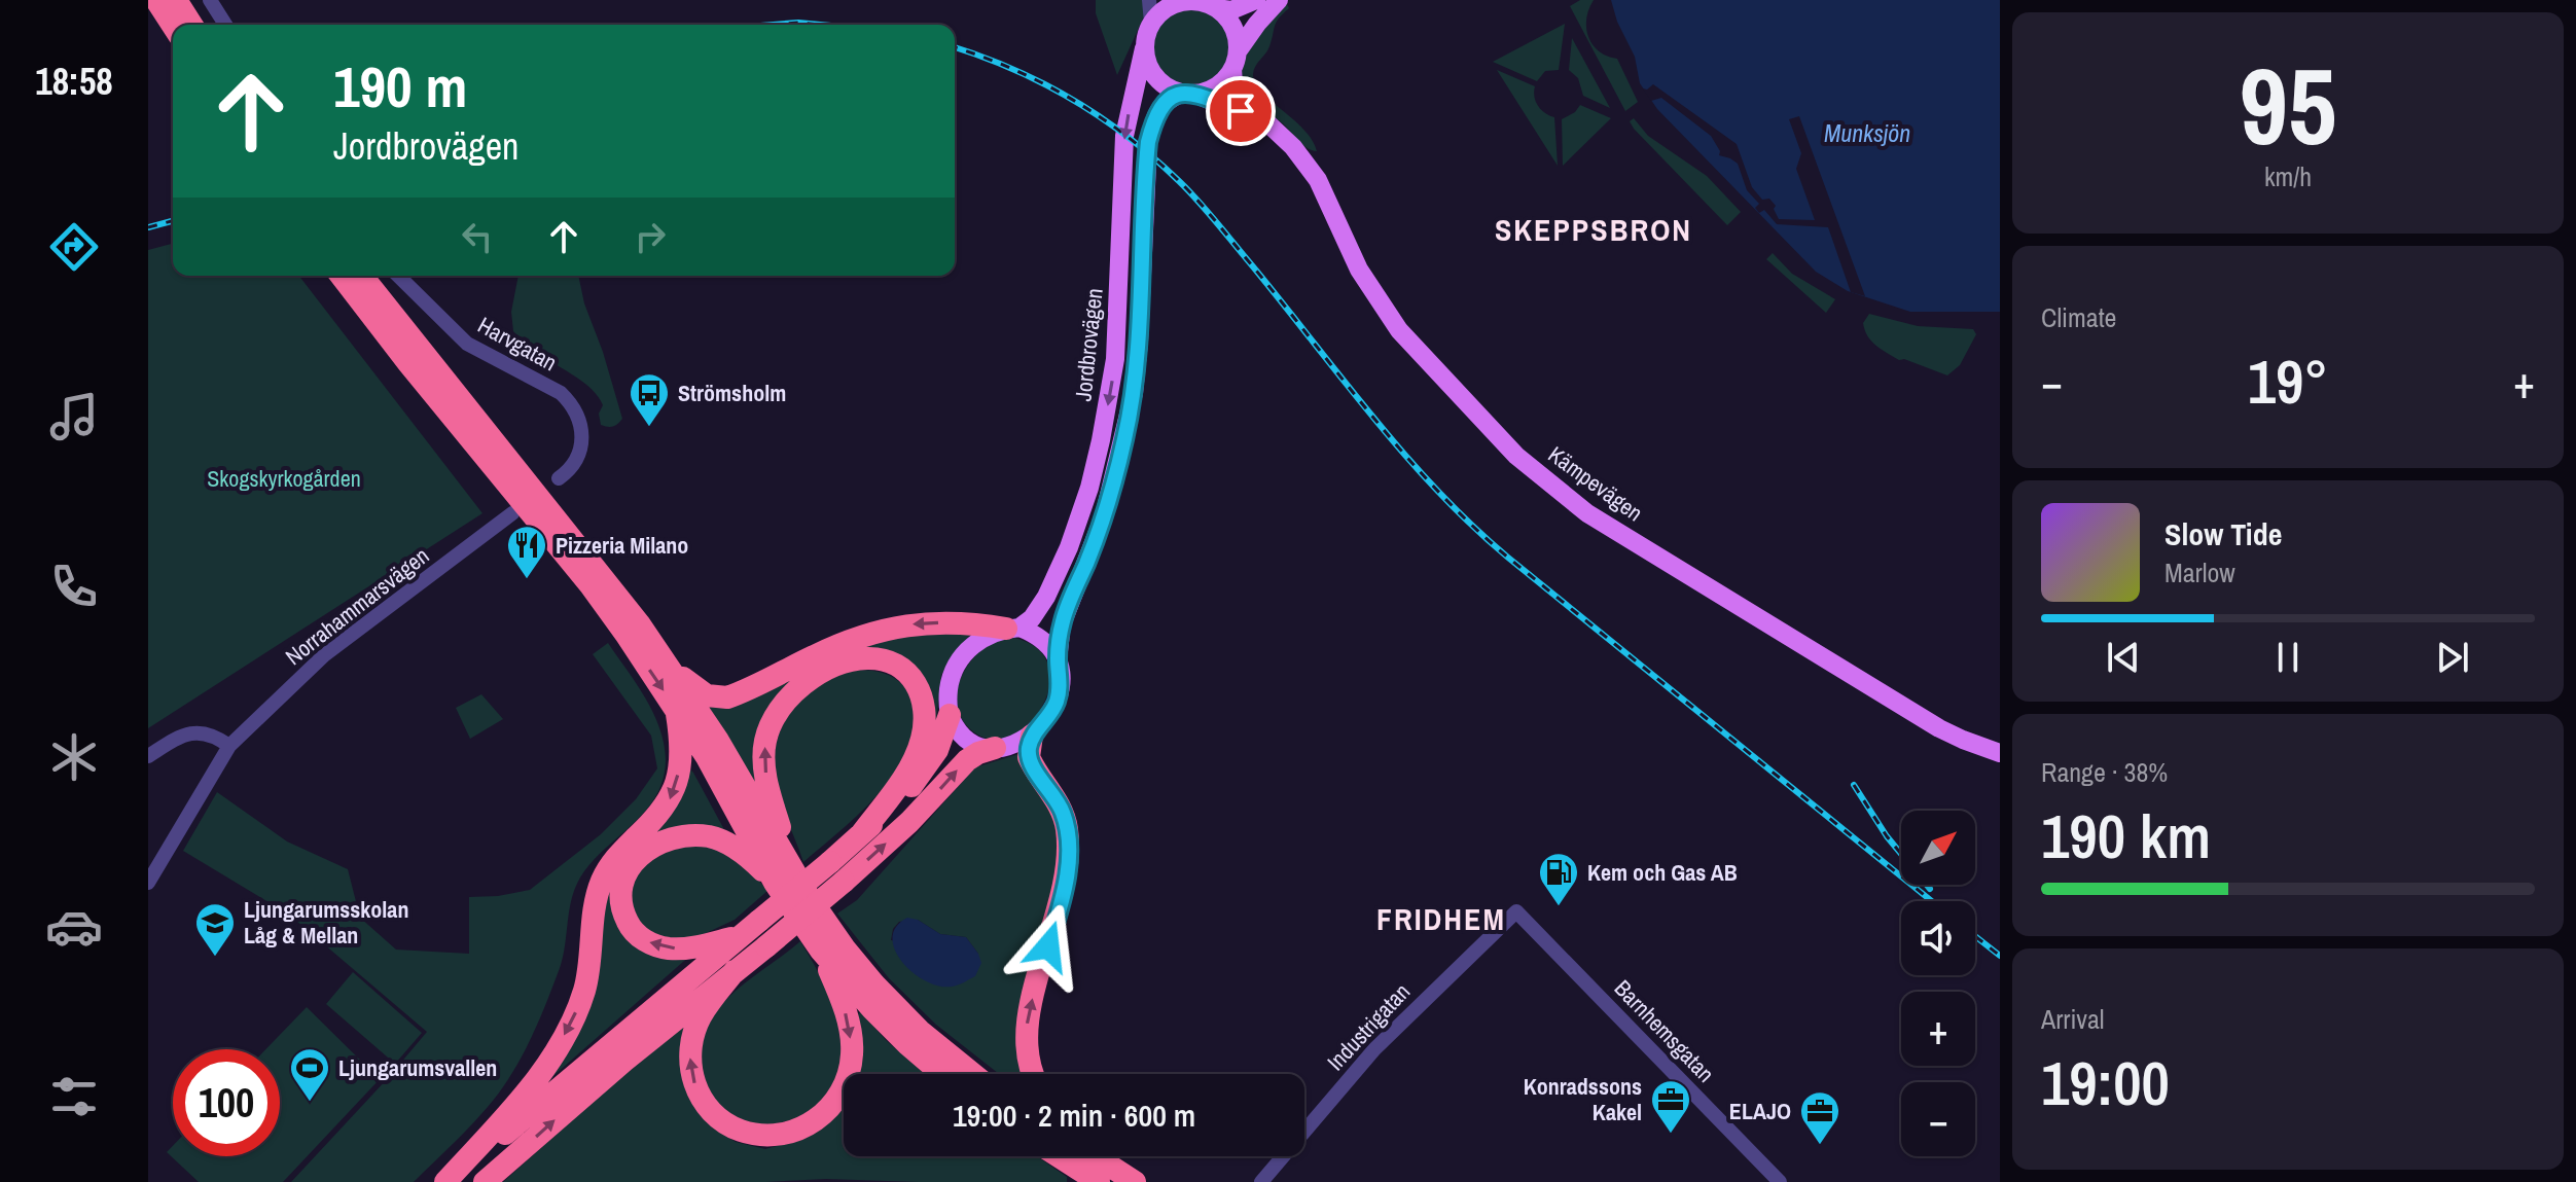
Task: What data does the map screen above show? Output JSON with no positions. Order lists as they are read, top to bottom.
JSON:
{
  "streets": {
    "main road": ["Jordbrovägen", "Kämpevägen"],
    "street": [
      "Harvgatan",
      "Norrahammarsvägen",
      "Industrigatan",
      "Barnhemsgatan"
    ]
  },
  "crossings": [
    ["Jordbrovägen", "Kämpevägen"],
    ["Industrigatan", "Barnhemsgatan"]
  ],
  "districts": ["SKEPPSBRON", "FRIDHEM"],
  "water": ["Munksjön"],
  "parks": ["Skogskyrkogården"],
  "places": {
    "bus stop": ["Strömsholm"],
    "restaurant": ["Pizzeria Milano"],
    "fuel station": ["Kem och Gas AB"],
    "school or university": ["Ljungarumsskolan Låg & Mellan"],
    "sports": ["Ljungarumsvallen"],
    "office": ["Konradssons Kakel", "ELAJO"]
  },
  "north": "top right",
  "page": {
    "tabs": "18:58",
    "tile": [
      ["95", "km/h"],
      "Climate",
      ["Range · 38%", "190 km"],
      ["Arrival", "19:00"]
    ],
    "turn": ["190 m", "Jordbrovägen"],
    "heat": ["−", "19°", "+"],
    "song": ["Slow Tide", "Marlow"],
    "map_buttons": ["+", "−"],
    "limit": "100",
    "trip": "19:00 · 2 min · 600 m"
  }
}
